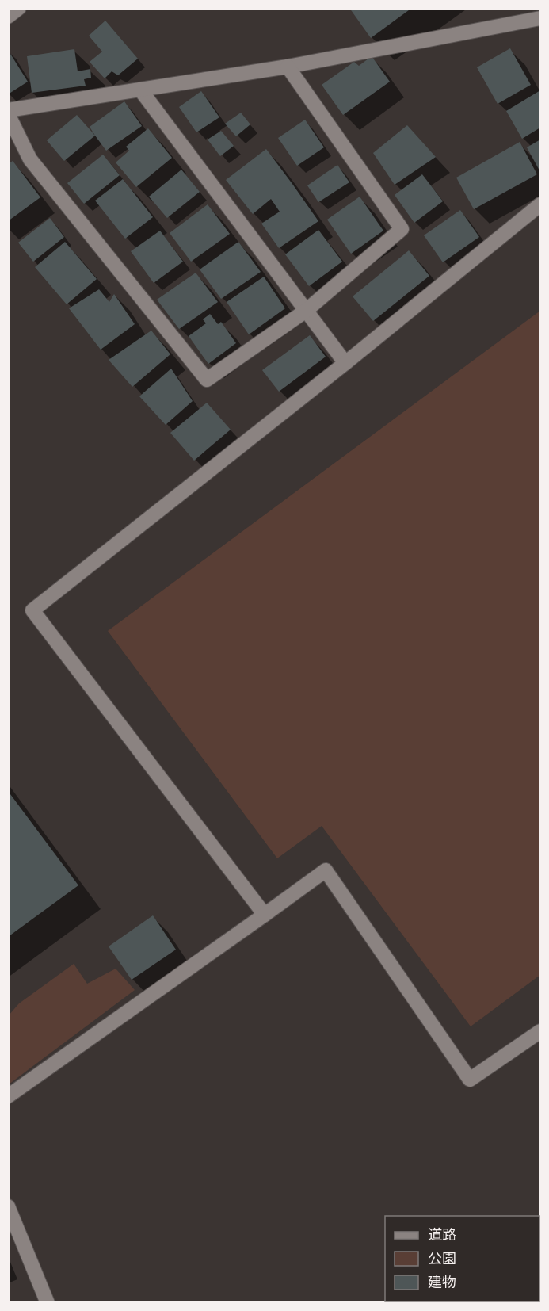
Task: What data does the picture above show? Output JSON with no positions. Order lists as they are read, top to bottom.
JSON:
{
  "legend": ["道路", "公園", "建物"]
}
